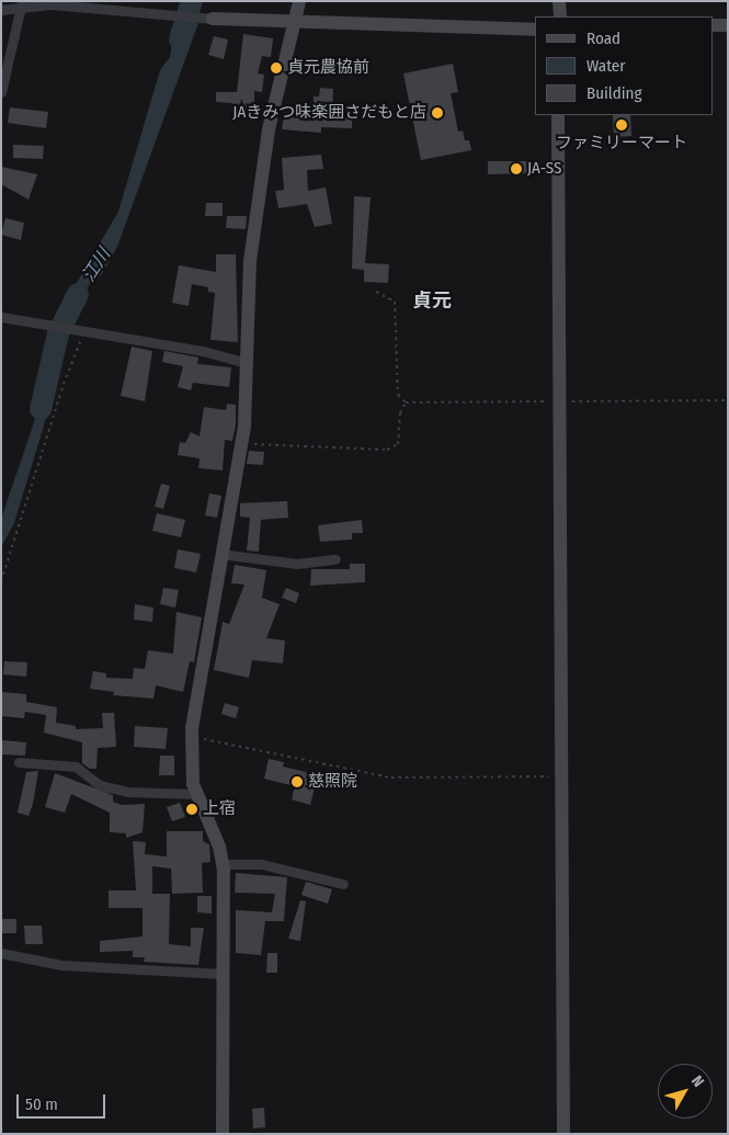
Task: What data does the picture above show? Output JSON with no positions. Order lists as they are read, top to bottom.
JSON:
{
  "districts": ["貞元"],
  "water": ["江川"],
  "places": [
    "貞元農協前",
    "JAきみつ味楽囲さだもと店",
    "ファミリーマート",
    "JA-SS",
    "慈照院",
    "上宿"
  ],
  "legend": ["Road", "Water", "Building"],
  "scale_bar": "50 m",
  "north": "top right"
}
